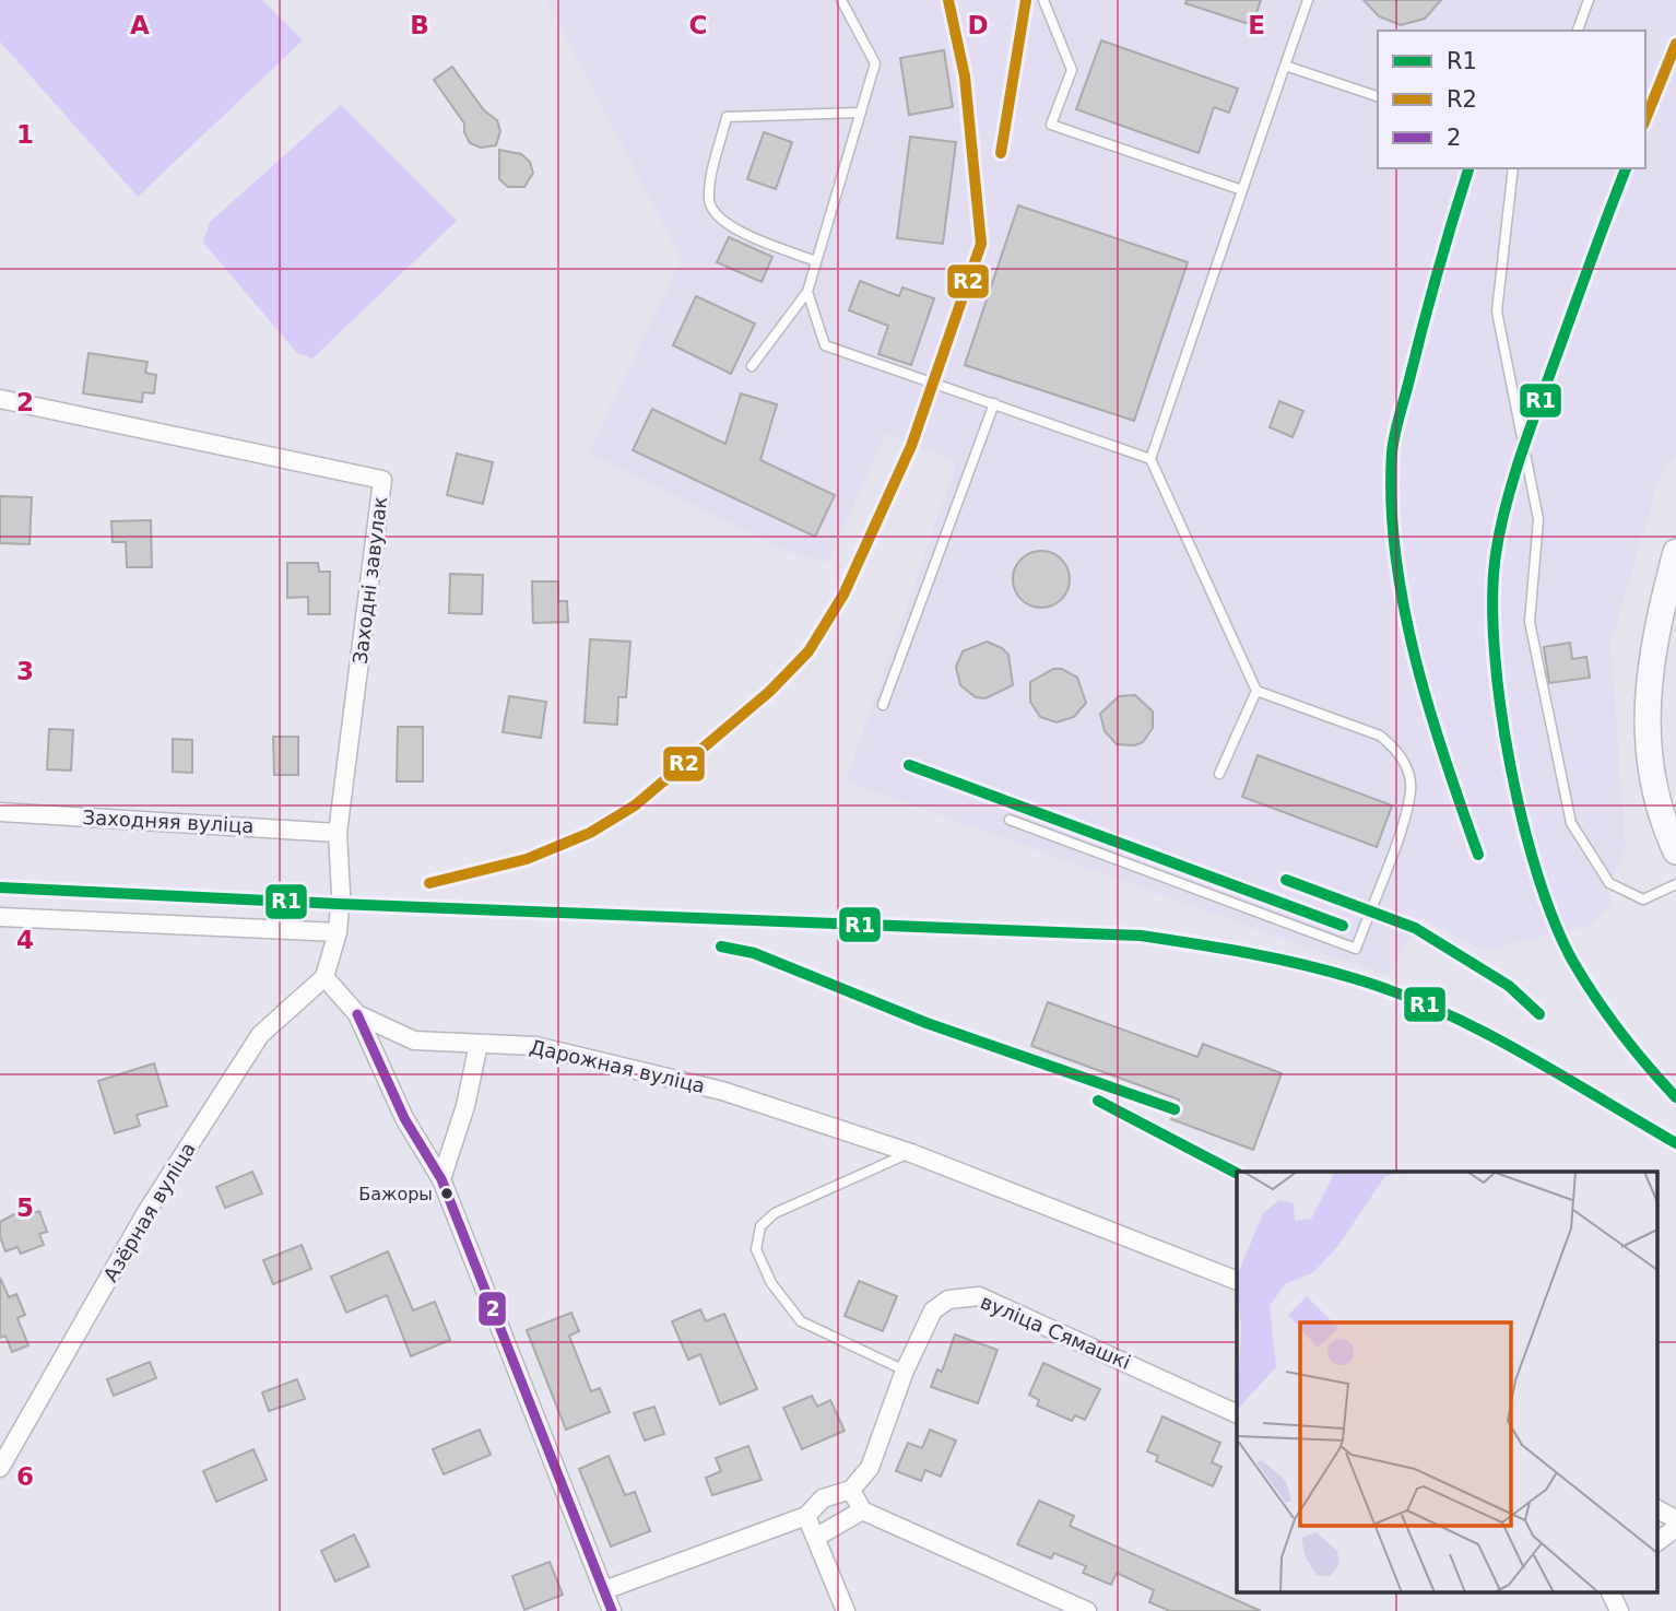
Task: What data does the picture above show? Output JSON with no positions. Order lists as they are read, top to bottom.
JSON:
{
  "streets": {
    "street": [
      "Заходні завулак",
      "Заходняя вуліца",
      "Дарожная вуліца",
      "Азёрная вуліца",
      "вуліца Сямашкі"
    ]
  },
  "crossings": [
    ["Заходні завулак", "Заходняя вуліца"],
    ["Дарожная вуліца", "Азёрная вуліца"]
  ],
  "places": ["Бажоры"],
  "lines": ["transit line R2", "transit line R1", "transit line 2"],
  "legend": ["R1", "R2", "2"],
  "grid": {
    "columns": [
      "A",
      "B",
      "C",
      "D",
      "E"
    ],
    "rows": [
      "1",
      "2",
      "3",
      "4",
      "5",
      "6"
    ]
  }
}
